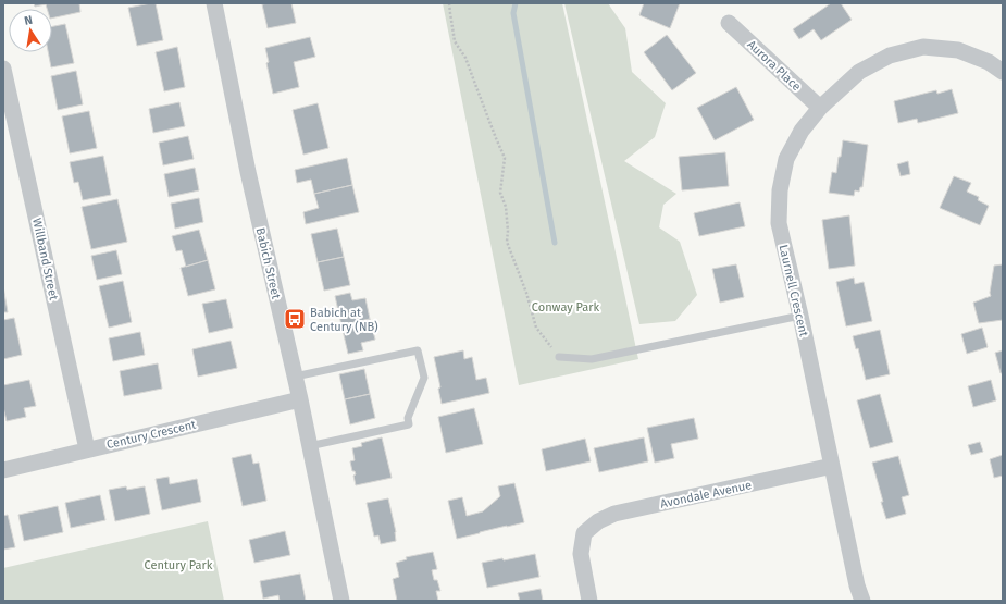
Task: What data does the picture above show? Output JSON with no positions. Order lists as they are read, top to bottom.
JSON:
{
  "streets": {
    "street": [
      "Aurora Place",
      "Willband Street",
      "Babich Street",
      "Laurnell Crescent",
      "Century Crescent",
      "Avondale Avenue"
    ]
  },
  "crossings": [
    ["Aurora Place", "Laurnell Crescent"],
    ["Willband Street", "Century Crescent"],
    ["Babich Street", "Century Crescent"],
    ["Laurnell Crescent", "Avondale Avenue"]
  ],
  "parks": ["Conway Park", "Century Park"],
  "places": {
    "bus stop": ["Babich at Century (NB)"]
  },
  "north": "top"
}
